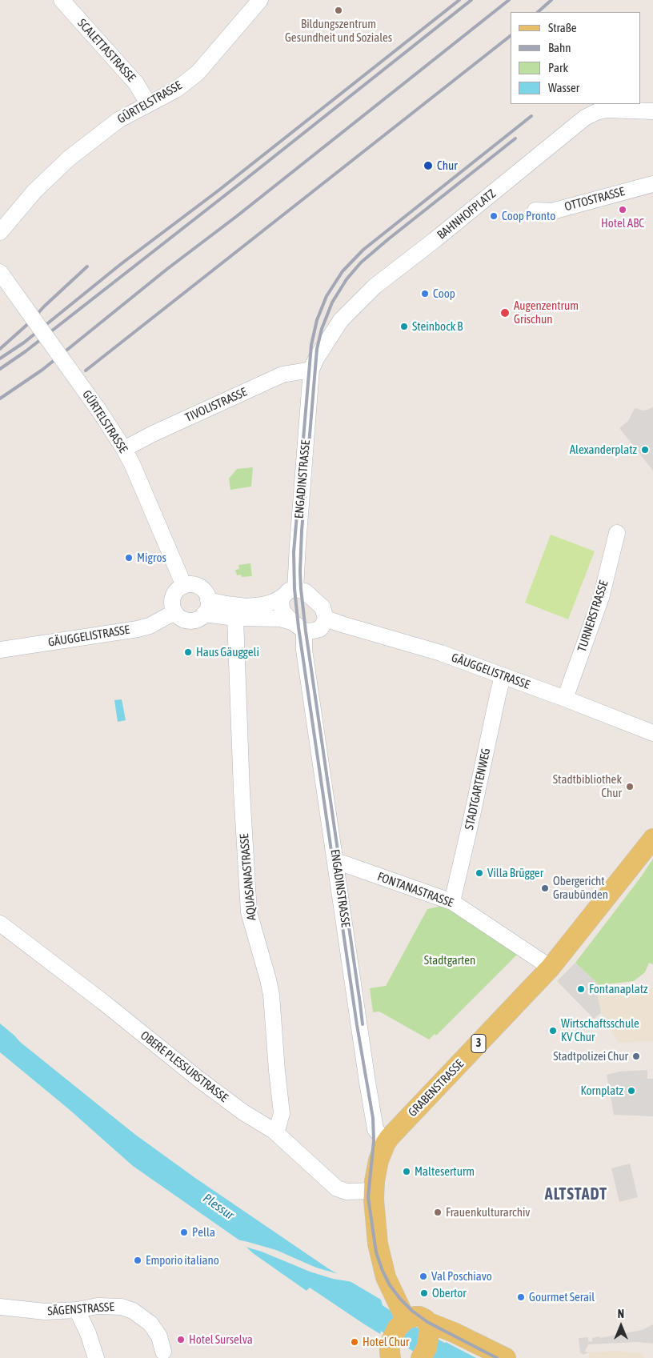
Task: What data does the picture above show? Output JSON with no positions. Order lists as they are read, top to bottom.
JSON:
{
  "streets": {
    "main road": ["3", "GRABENSTRASSE"],
    "street": [
      "SCALETTASTRASSE",
      "GÜRTELSTRASSE",
      "OTTOSTRASSE",
      "BAHNHOFPLATZ",
      "TIVOLISTRASSE",
      "ENGADINSTRASSE",
      "TURNERSTRASSE",
      "GÄUGGELISTRASSE",
      "STADTGARTENWEG",
      "AQUASANASTRASSE",
      "FONTANASTRASSE",
      "OBERE PLESSURSTRASSE",
      "SÄGENSTRASSE"
    ]
  },
  "crossings": [
    ["SCALETTASTRASSE", "GÜRTELSTRASSE"],
    ["GÜRTELSTRASSE", "TIVOLISTRASSE"],
    ["GÜRTELSTRASSE", "GÄUGGELISTRASSE"],
    ["BAHNHOFPLATZ", "TIVOLISTRASSE"],
    ["BAHNHOFPLATZ", "ENGADINSTRASSE"],
    ["TIVOLISTRASSE", "ENGADINSTRASSE"],
    ["ENGADINSTRASSE", "GÄUGGELISTRASSE"],
    ["ENGADINSTRASSE", "FONTANASTRASSE"],
    ["ENGADINSTRASSE", "GRABENSTRASSE"],
    ["TURNERSTRASSE", "GÄUGGELISTRASSE"],
    ["GÄUGGELISTRASSE", "STADTGARTENWEG"],
    ["STADTGARTENWEG", "FONTANASTRASSE"],
    ["AQUASANASTRASSE", "OBERE PLESSURSTRASSE"],
    ["FONTANASTRASSE", "GRABENSTRASSE"],
    ["OBERE PLESSURSTRASSE", "GRABENSTRASSE"]
  ],
  "districts": ["ALTSTADT"],
  "water": ["Plessur"],
  "parks": ["Stadtgarten"],
  "places": [
    "Bildungszentrum Gesundheit und Soziales",
    "Chur",
    "Hotel ABC",
    "Coop Pronto",
    "Coop",
    "Augenzentrum Grischun",
    "Steinbock B",
    "Alexanderplatz",
    "Migros",
    "Haus Gäuggeli",
    "Stadtbibliothek Chur",
    "Villa Brügger",
    "Obergericht Graubünden",
    "Fontanaplatz",
    "Wirtschaftsschule KV Chur",
    "Stadtpolizei Chur",
    "Kornplatz",
    "Malteserturm",
    "Frauenkulturarchiv",
    "Pella",
    "Emporio italiano",
    "Val Poschiavo",
    "Obertor",
    "Gourmet Serail",
    "Hotel Surselva",
    "Hotel Chur"
  ],
  "legend": [
    "Straße",
    "Bahn",
    "Park",
    "Wasser"
  ],
  "north": "top"
}
